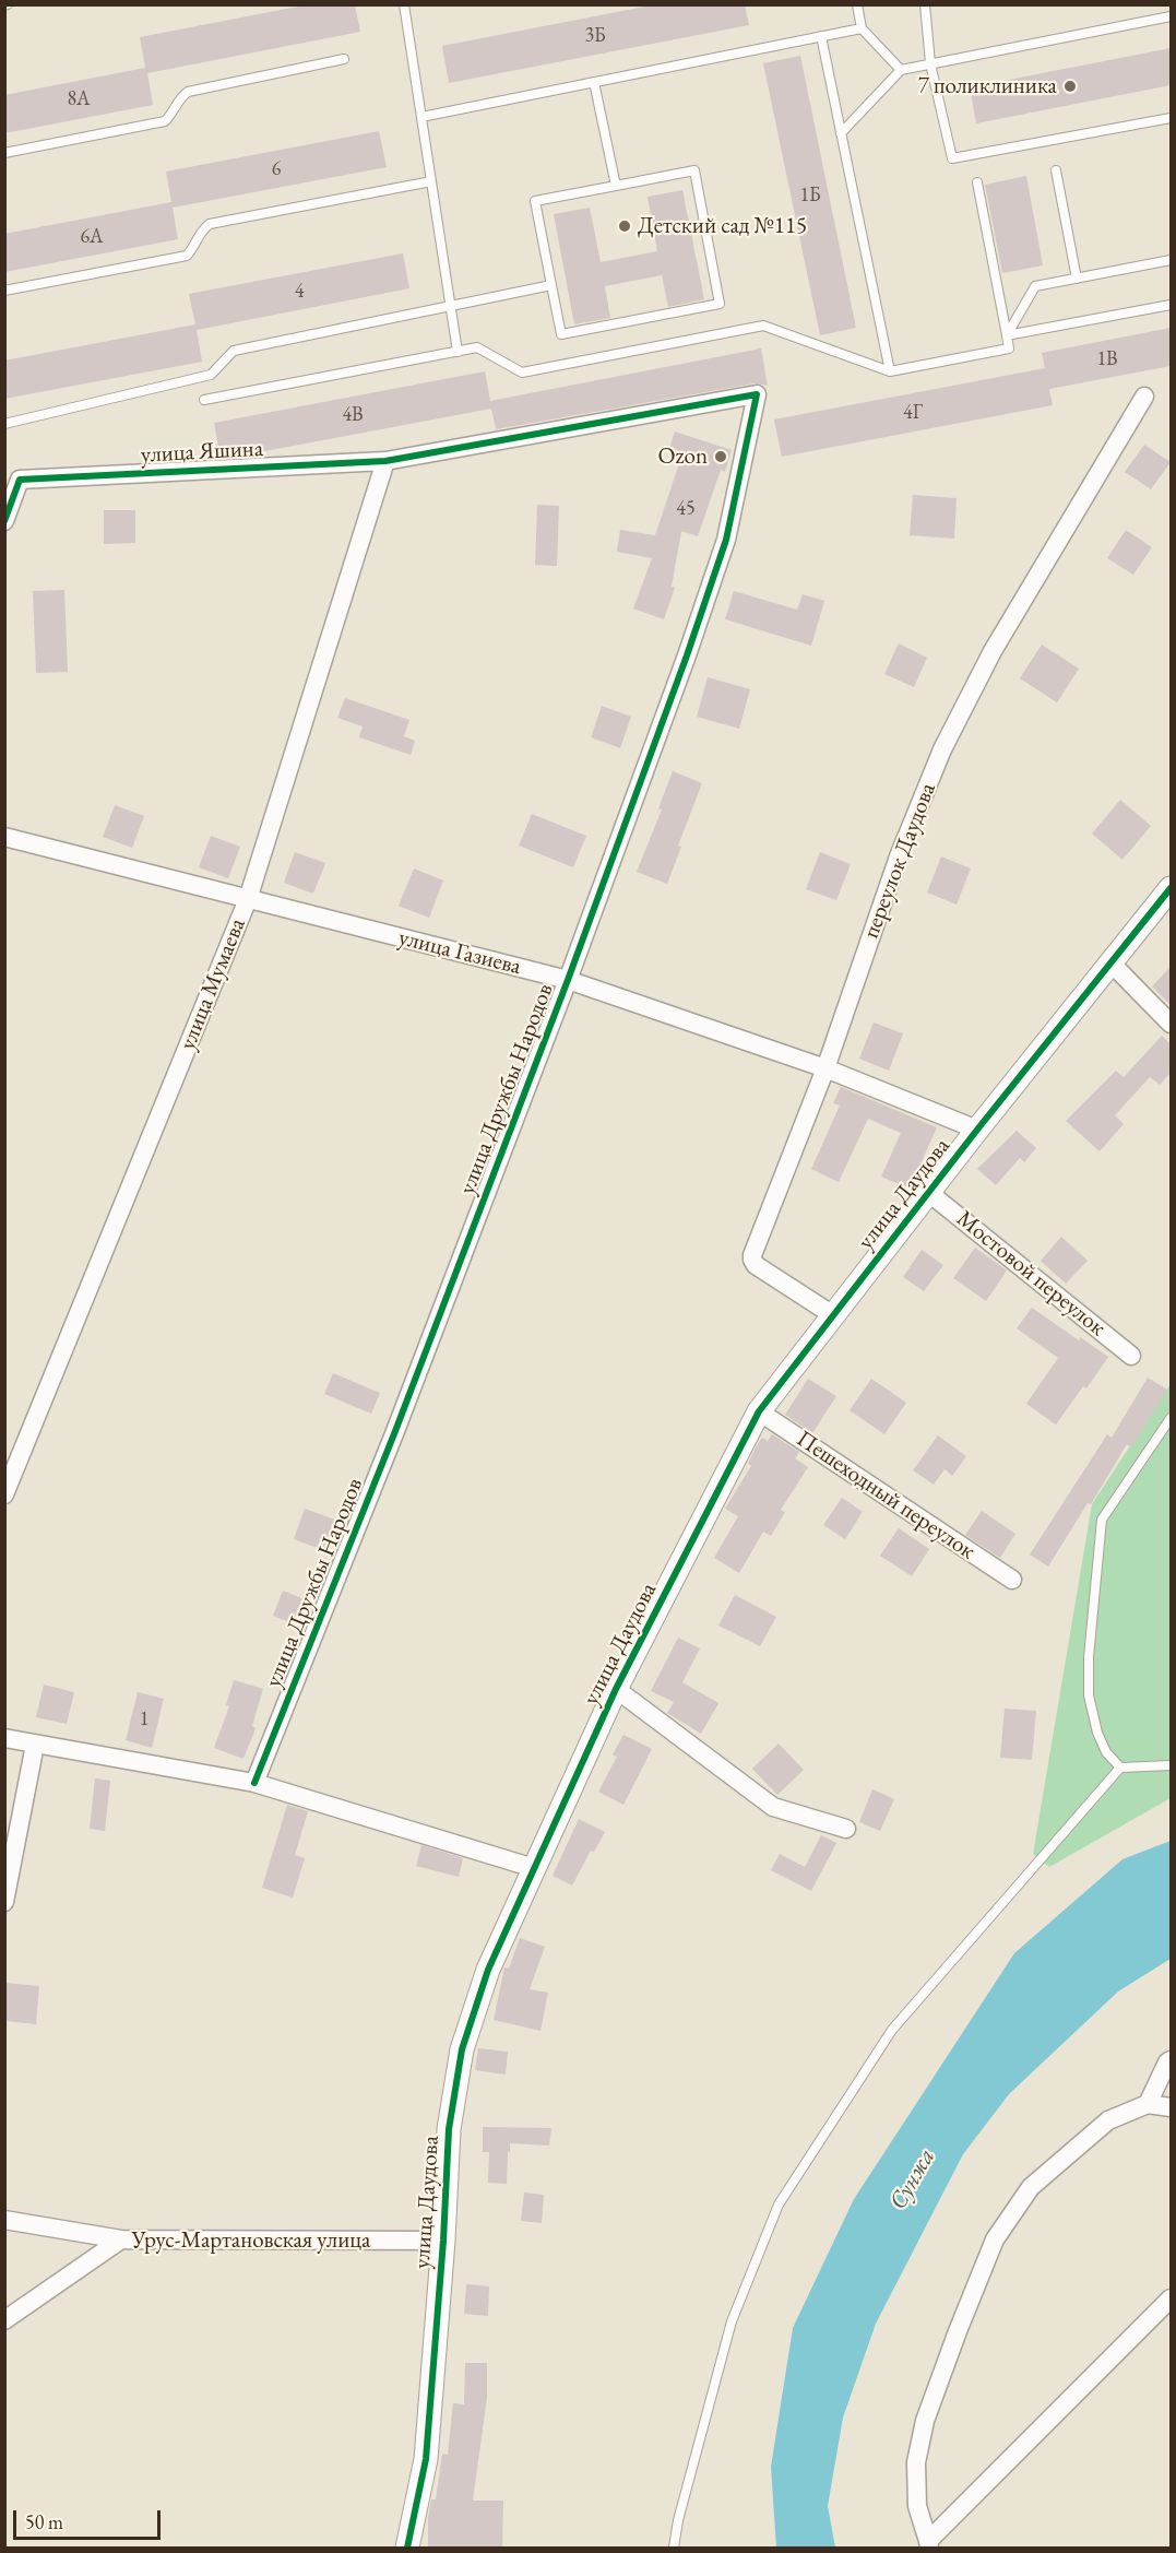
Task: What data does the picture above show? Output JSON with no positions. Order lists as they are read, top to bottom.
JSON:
{
  "streets": {
    "street": [
      "улица Яшина",
      "переулок Даудова",
      "улица Газиева",
      "улица Мумаева",
      "улица Дружбы Народов",
      "улица Даудова",
      "Мостовой переулок",
      "Пешеходный переулок",
      "Урус-Мартановская улица"
    ]
  },
  "crossings": [
    ["улица Яшина", "улица Мумаева"],
    ["улица Яшина", "улица Дружбы Народов"],
    ["переулок Даудова", "улица Газиева"],
    ["переулок Даудова", "улица Даудова"],
    ["улица Газиева", "улица Мумаева"],
    ["улица Газиева", "улица Дружбы Народов"],
    ["улица Газиева", "улица Даудова"],
    ["улица Даудова", "Мостовой переулок"],
    ["улица Даудова", "Пешеходный переулок"],
    ["улица Даудова", "Урус-Мартановская улица"]
  ],
  "water": ["Сунжа"],
  "places": ["7 поликлиника", "Детский сад №115", "Ozon"],
  "house_numbers": [
    "3Б",
    "8А",
    "6",
    "1Б",
    "6А",
    "4",
    "1В",
    "4Г",
    "4В",
    "45",
    "1"
  ],
  "scale_bar": "50 m"
}
